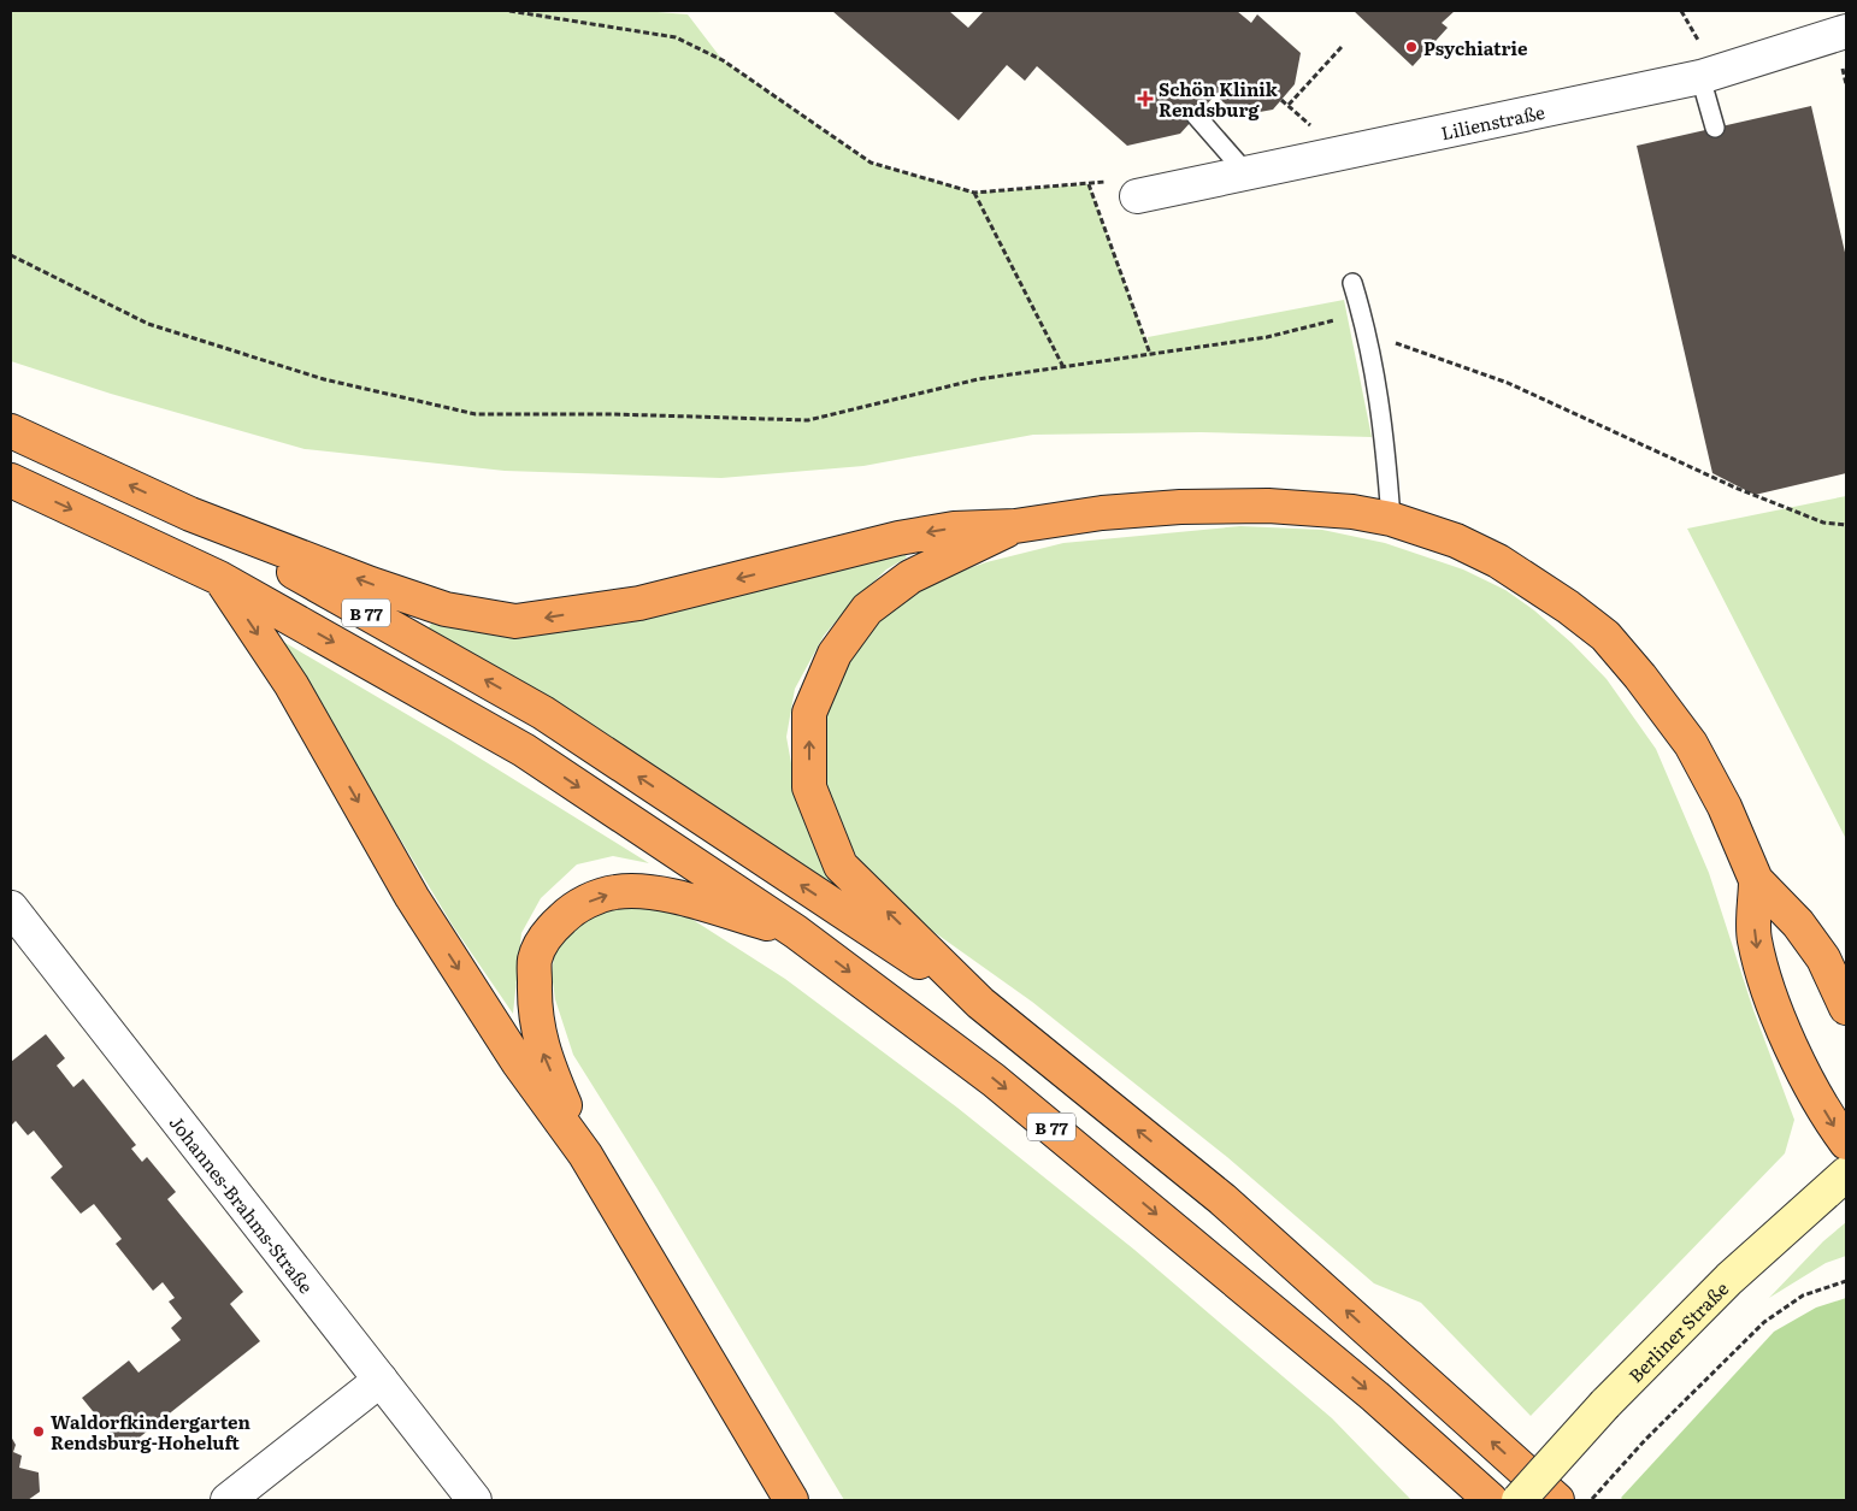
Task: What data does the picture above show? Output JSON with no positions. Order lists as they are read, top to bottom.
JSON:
{
  "streets": {
    "highway": ["B 77"],
    "main road": ["Berliner Straße"],
    "street": ["Lilienstraße", "Johannes-Brahms-Straße"]
  },
  "places": {
    "other": ["Psychiatrie", "Waldorfkindergarten Rendsburg-Hoheluft"],
    "health": ["Schön Klinik Rendsburg"]
  }
}
